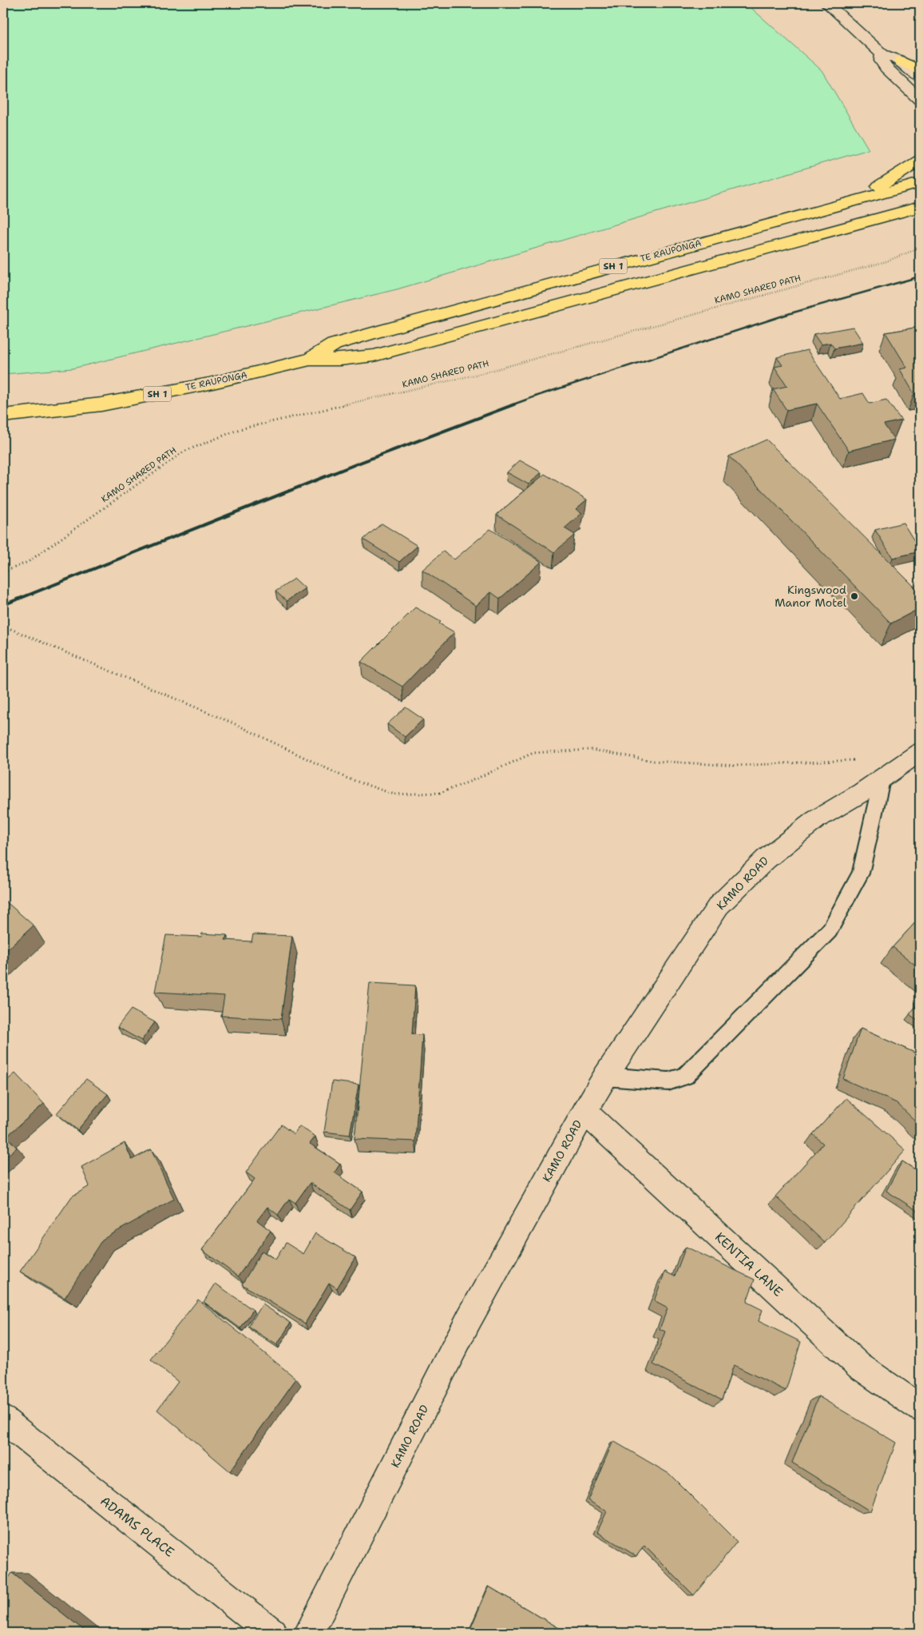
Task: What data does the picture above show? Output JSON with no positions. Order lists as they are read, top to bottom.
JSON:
{
  "streets": {
    "highway": ["TE RAUPONGA", "SH 1"],
    "main road": ["KAMO ROAD", "KENTIA LANE", "ADAMS PLACE"],
    "path": ["KAMO SHARED PATH"]
  },
  "crossings": [
    ["KAMO ROAD", "KENTIA LANE"]
  ],
  "places": ["Kingswood Manor Motel"]
}
